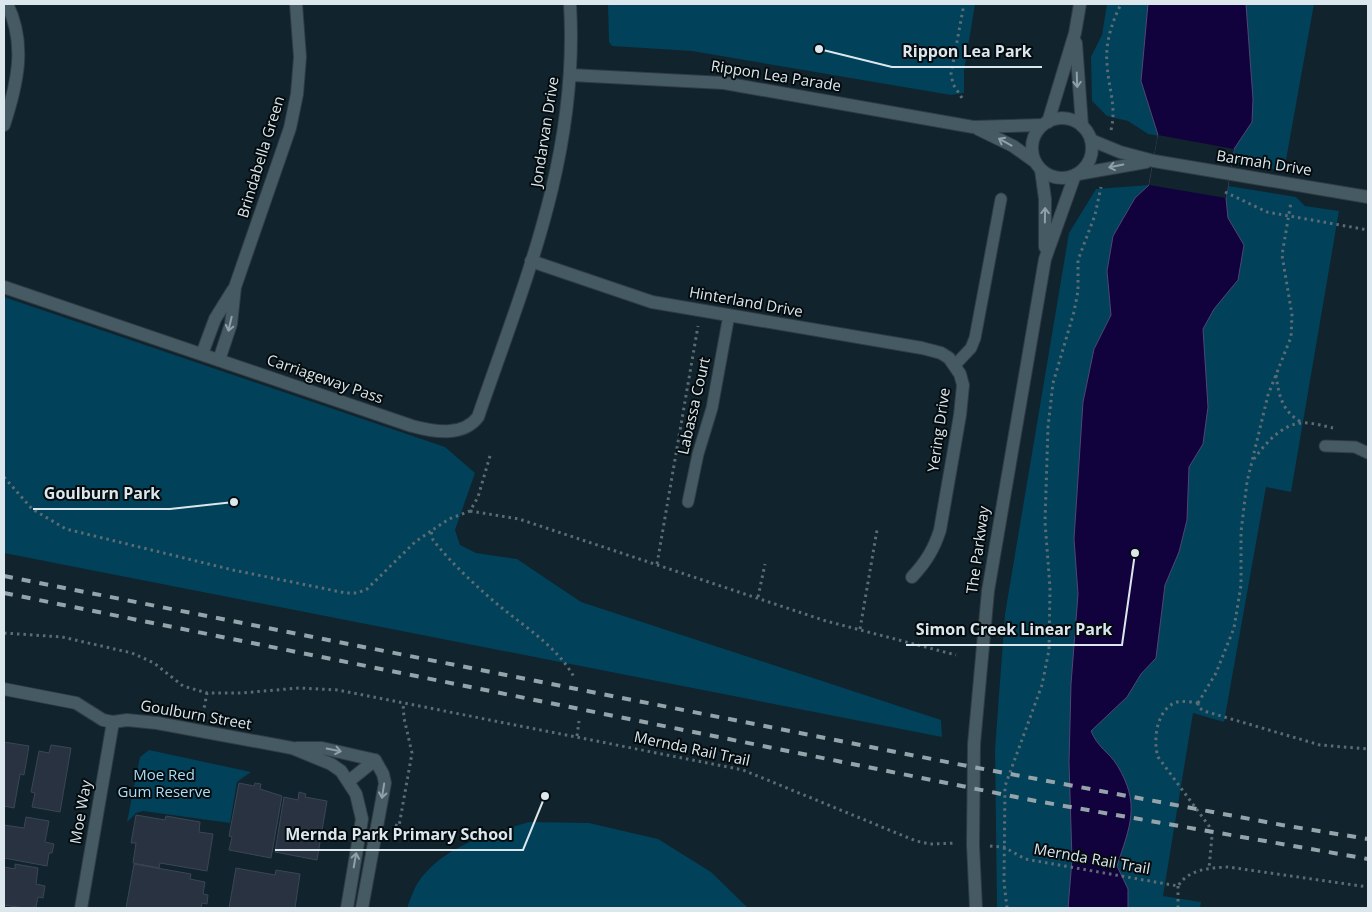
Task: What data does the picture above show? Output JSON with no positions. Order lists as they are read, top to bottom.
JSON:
{
  "streets": {
    "street": [
      "Rippon Lea Parade",
      "Jondarvan Drive",
      "Brindabella Green",
      "Barmah Drive",
      "Hinterland Drive",
      "Carriageway Pass",
      "Yering Drive",
      "The Parkway",
      "Goulburn Street",
      "Moe Way"
    ],
    "lane": ["Labassa Court"],
    "path": ["Mernda Rail Trail"]
  },
  "crossings": [
    ["Rippon Lea Parade", "Jondarvan Drive"],
    ["Rippon Lea Parade", "Barmah Drive"],
    ["Rippon Lea Parade", "The Parkway"],
    ["Jondarvan Drive", "Hinterland Drive"],
    ["Jondarvan Drive", "Carriageway Pass"],
    ["Brindabella Green", "Carriageway Pass"],
    ["Barmah Drive", "The Parkway"],
    ["Hinterland Drive", "Carriageway Pass"],
    ["Hinterland Drive", "Labassa Court"],
    ["Hinterland Drive", "Yering Drive"],
    ["The Parkway", "Mernda Rail Trail"],
    ["Goulburn Street", "Moe Way"]
  ],
  "parks": ["Moe Red Gum Reserve"],
  "places": [
    "Rippon Lea Park",
    "Goulburn Park",
    "Simon Creek Linear Park",
    "Mernda Park Primary School"
  ]
}
